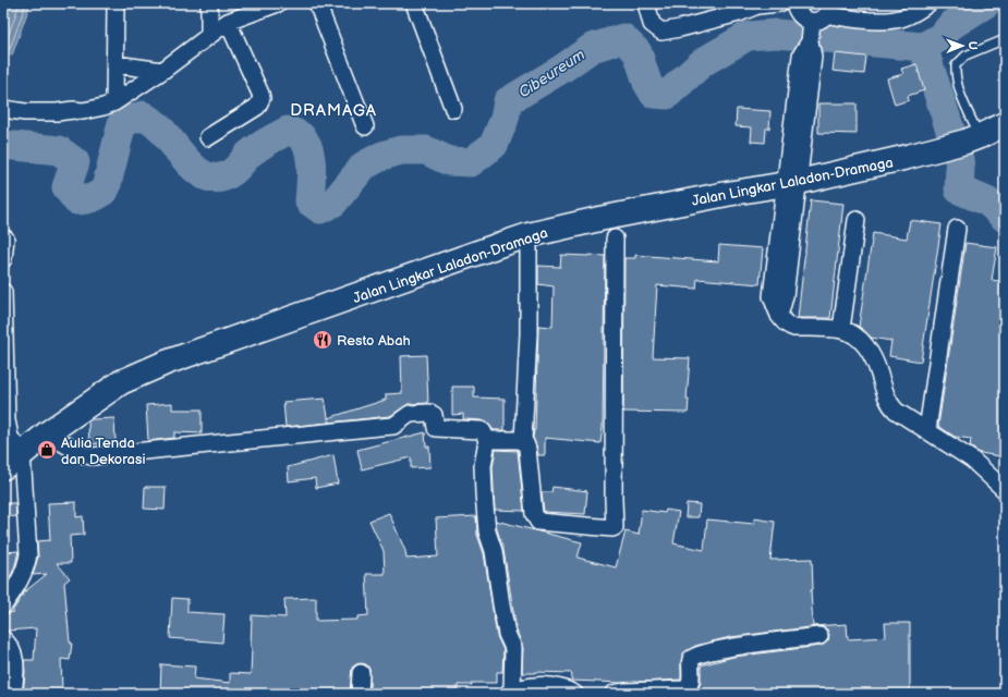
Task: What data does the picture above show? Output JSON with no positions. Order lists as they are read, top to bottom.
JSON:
{
  "streets": {
    "main road": ["Jalan Lingkar Laladon-Dramaga"]
  },
  "districts": ["DRAMAGA"],
  "water": ["Cibeureum"],
  "places": {
    "restaurant": ["Resto Abah"],
    "shop": ["Aulia Tenda dan Dekorasi"]
  },
  "north": "right"
}
